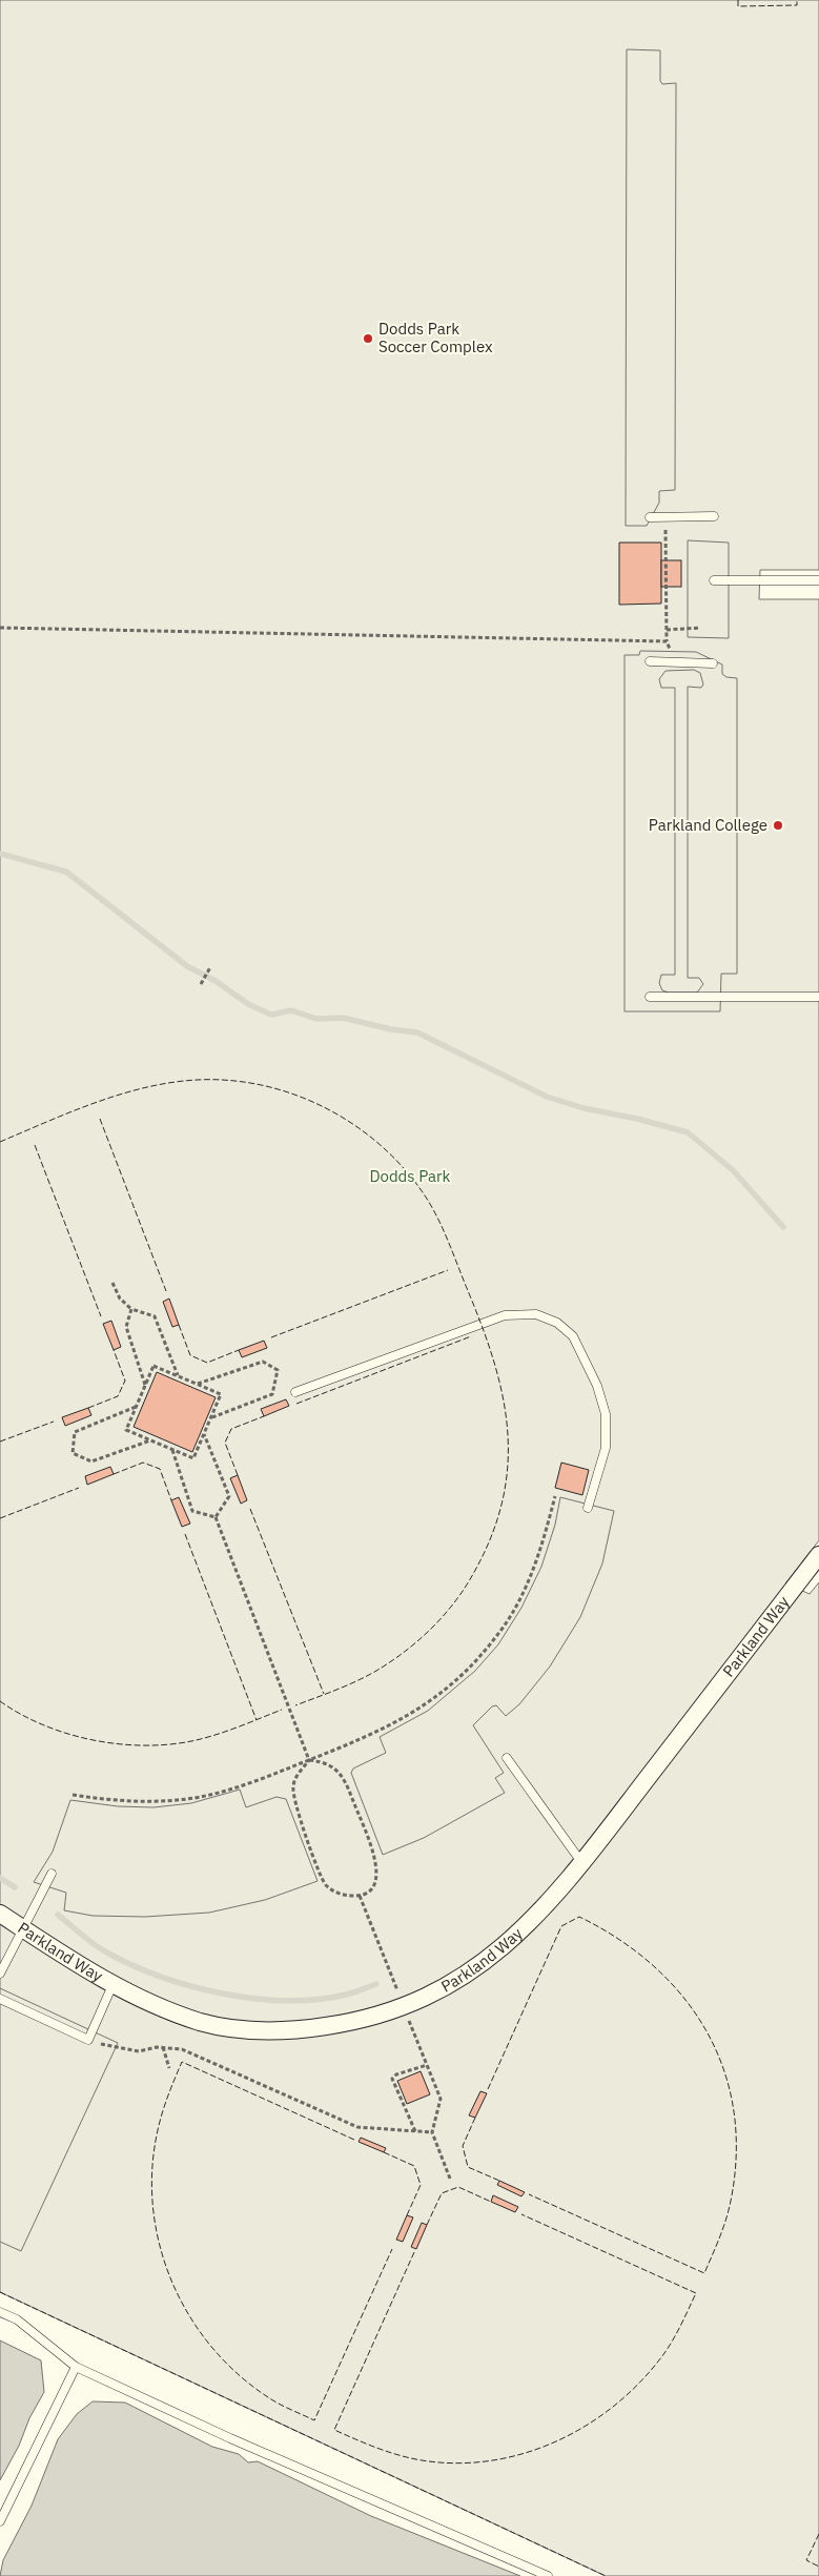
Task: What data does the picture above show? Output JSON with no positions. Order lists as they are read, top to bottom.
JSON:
{
  "streets": {
    "street": ["Parkland Way"]
  },
  "parks": ["Dodds Park"],
  "places": ["Dodds Park Soccer Complex", "Parkland College"]
}
